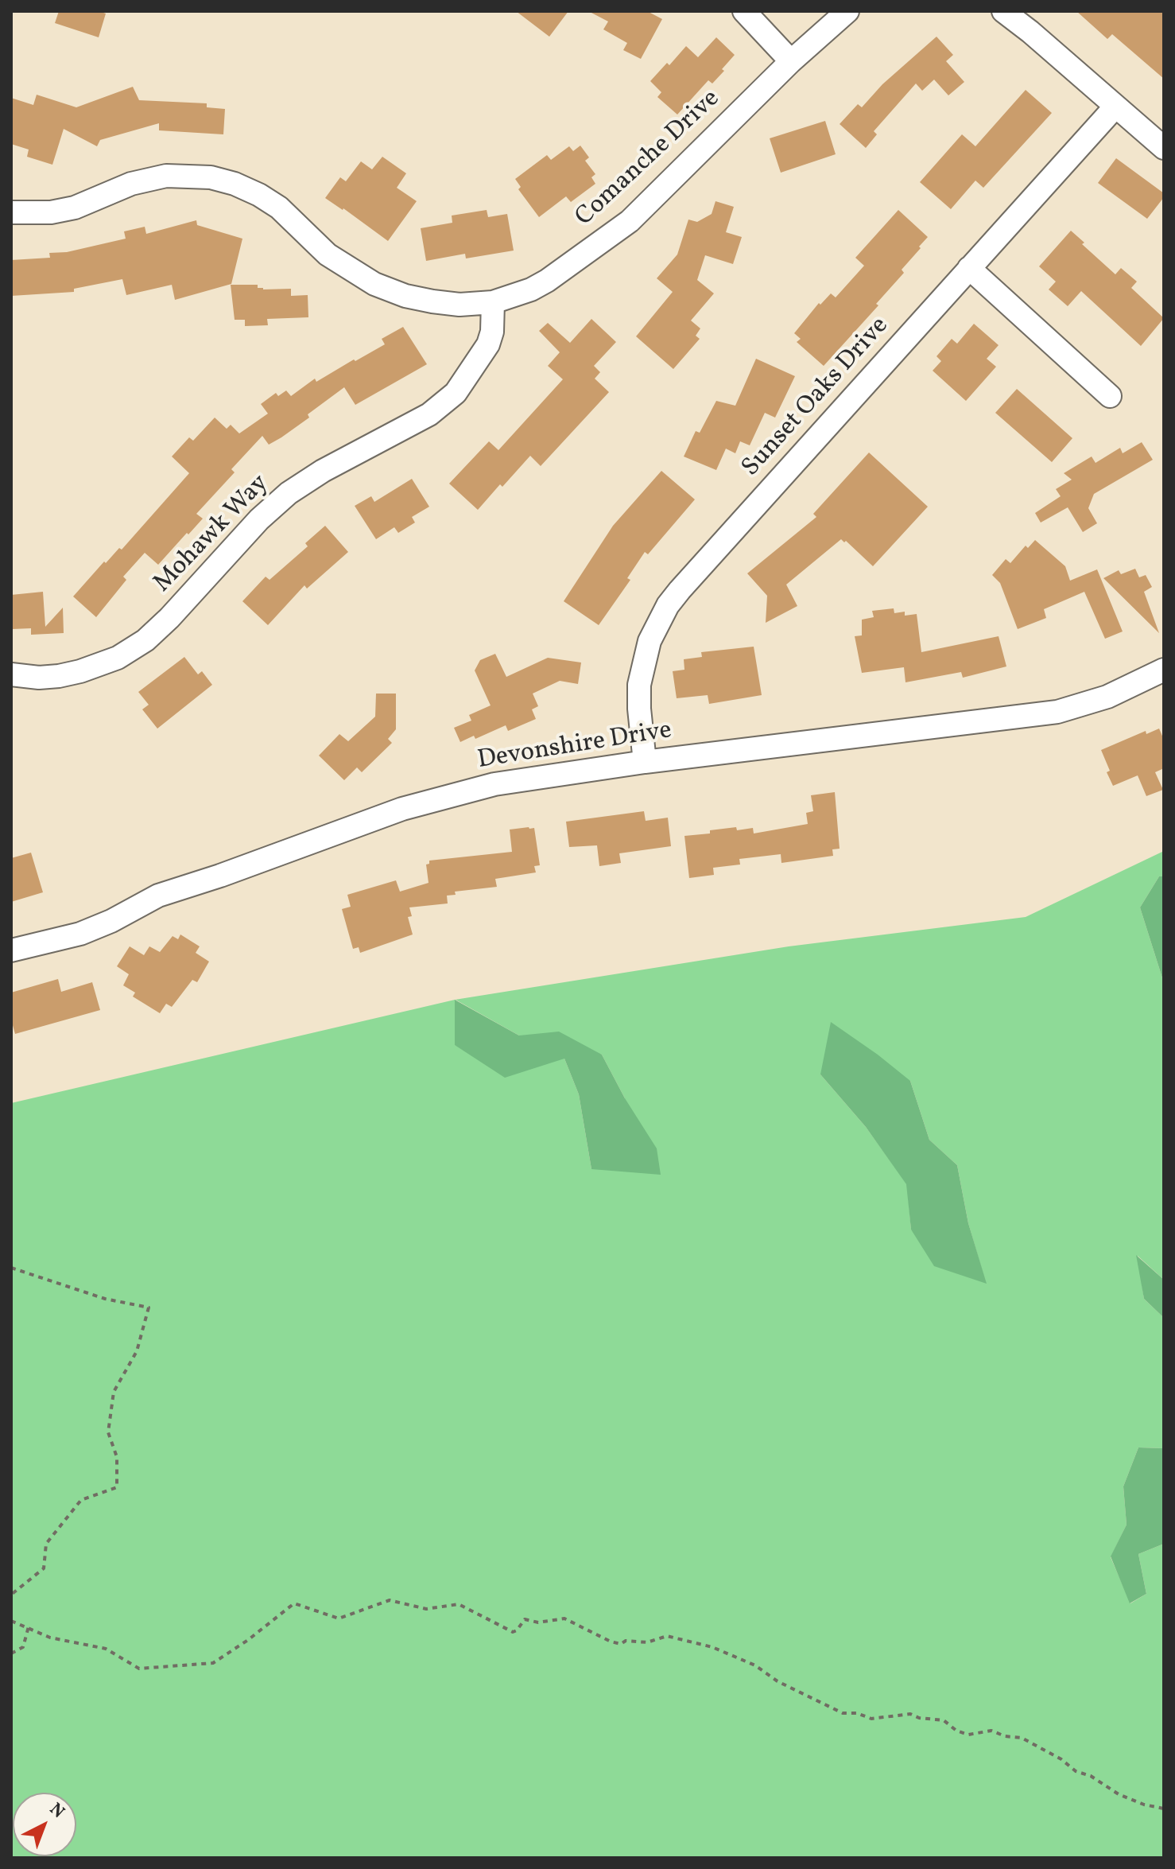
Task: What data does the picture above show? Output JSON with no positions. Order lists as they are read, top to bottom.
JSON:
{
  "streets": {
    "street": [
      "Comanche Drive",
      "Sunset Oaks Drive",
      "Mohawk Way",
      "Devonshire Drive"
    ]
  },
  "crossings": [
    ["Comanche Drive", "Mohawk Way"],
    ["Sunset Oaks Drive", "Devonshire Drive"]
  ],
  "north": "top right"
}
